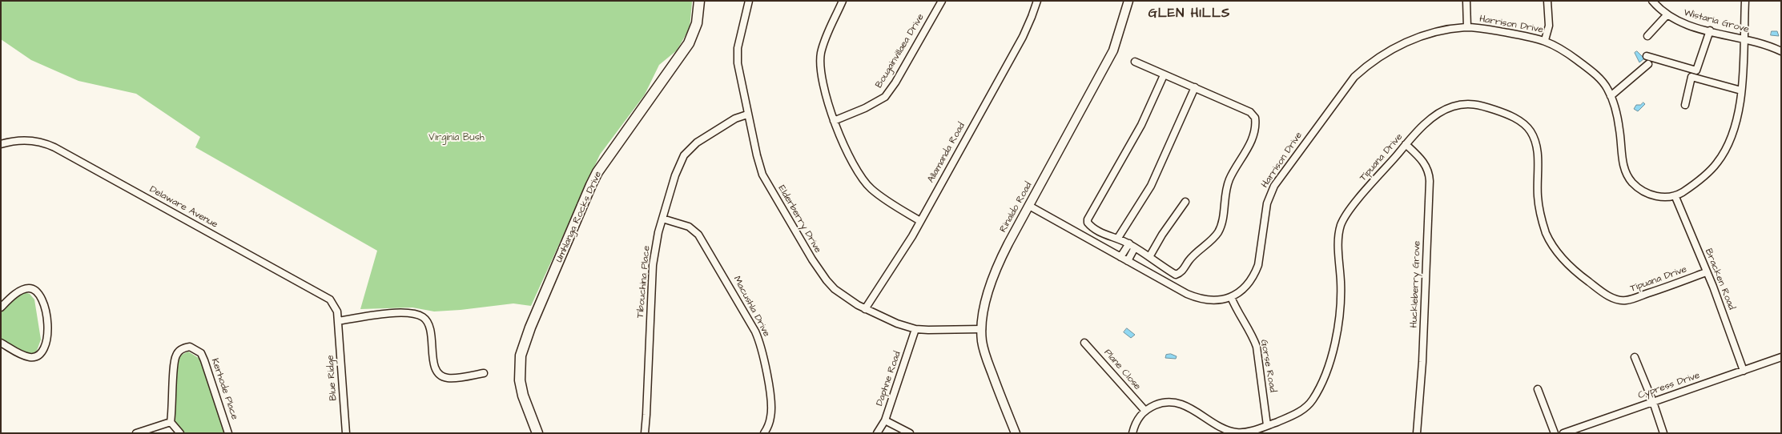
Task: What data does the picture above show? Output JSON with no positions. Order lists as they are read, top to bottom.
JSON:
{
  "streets": {
    "main road": ["Umhlanga Rocks Drive"],
    "street": [
      "Wistaria Grove",
      "Harrison Drive",
      "Bougainvillaea Drive",
      "Allamanda Road",
      "Tipuana Drive",
      "Delaware Avenue",
      "Rinaldo Road",
      "Elderberry Drive",
      "Bracken Road",
      "Tibouchina Place",
      "Huckleberry Grove",
      "Macushla Drive",
      "Gorse Road",
      "Plane Close",
      "Blue Ridge",
      "Daphne Road",
      "Cypress Drive",
      "Kerhode Place"
    ]
  },
  "crossings": [
    ["Harrison Drive", "Rinaldo Road"],
    ["Harrison Drive", "Bracken Road"],
    ["Harrison Drive", "Gorse Road"],
    ["Allamanda Road", "Elderberry Drive"],
    ["Tipuana Drive", "Bracken Road"],
    ["Tipuana Drive", "Huckleberry Grove"],
    ["Tipuana Drive", "Gorse Road"],
    ["Tipuana Drive", "Plane Close"],
    ["Delaware Avenue", "Blue Ridge"],
    ["Rinaldo Road", "Elderberry Drive"],
    ["Elderberry Drive", "Tibouchina Place"],
    ["Elderberry Drive", "Daphne Road"],
    ["Bracken Road", "Cypress Drive"],
    ["Tibouchina Place", "Macushla Drive"]
  ],
  "districts": ["GLEN HILLS"],
  "parks": ["Virginia Bush"]
}
